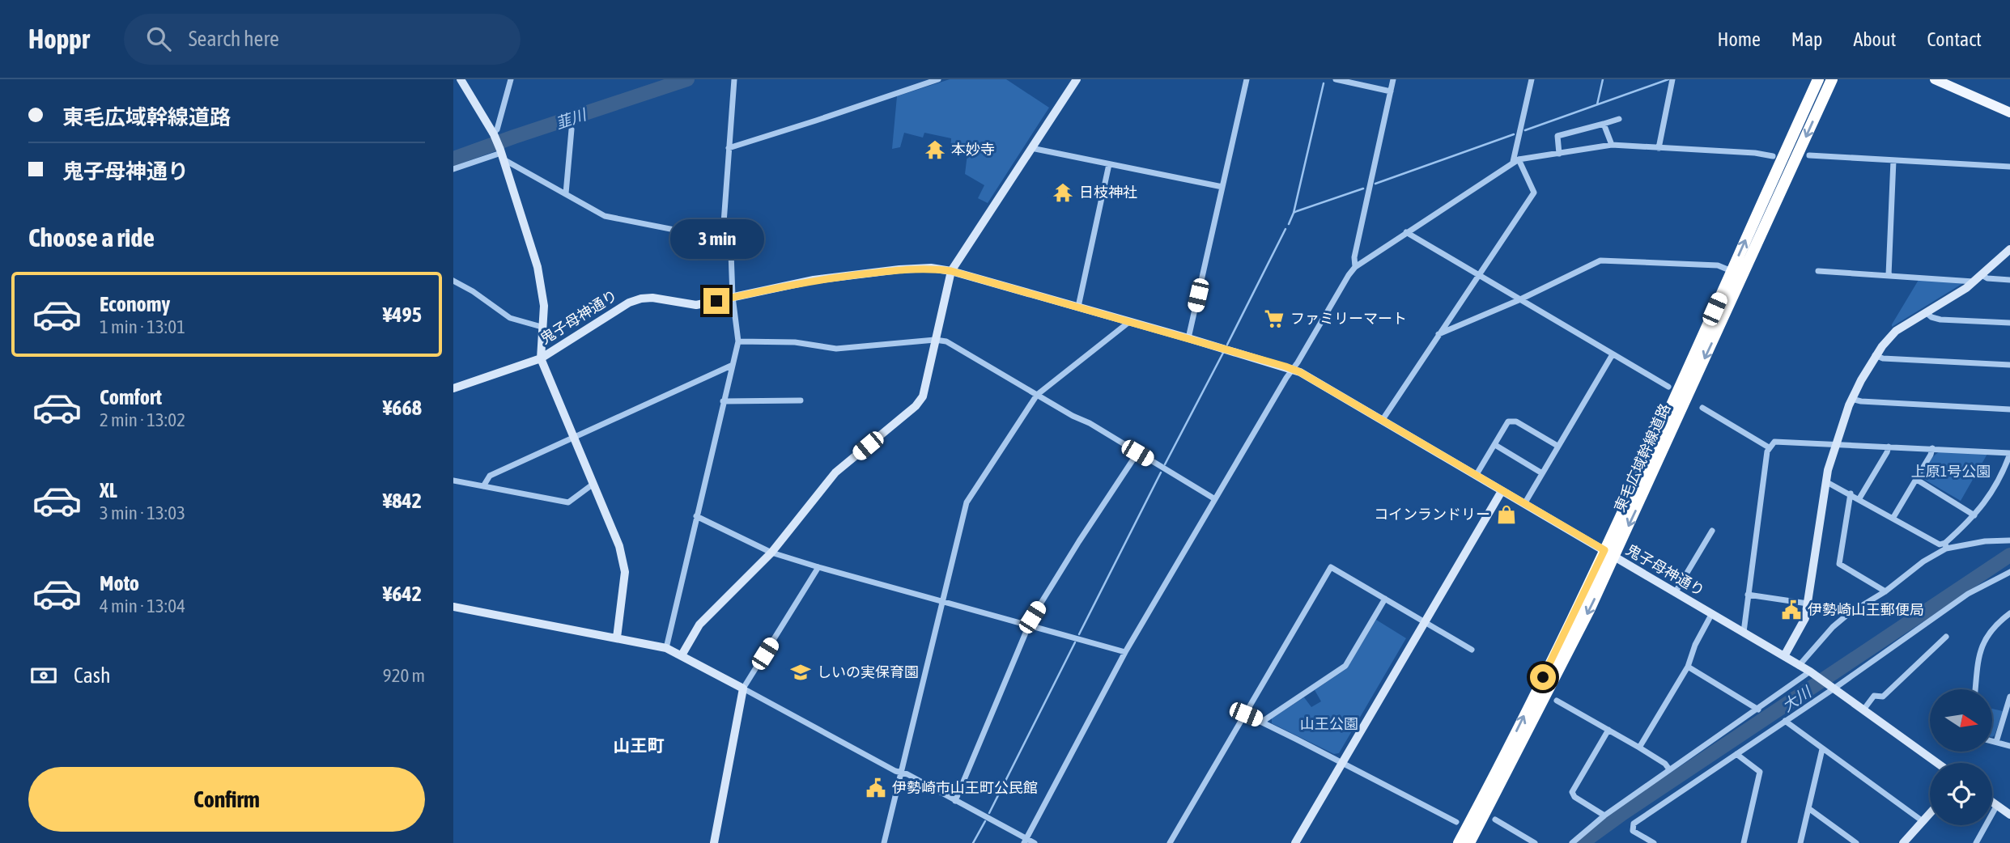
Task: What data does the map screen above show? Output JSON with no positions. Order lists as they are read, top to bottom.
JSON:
{
  "streets": {
    "highway": ["東毛広域幹線道路"],
    "street": ["鬼子母神通り"]
  },
  "crossings": [
    ["鬼子母神通り", "東毛広域幹線道路"]
  ],
  "districts": ["山王町"],
  "water": ["韮川", "大川"],
  "parks": ["上原1号公園", "山王公園"],
  "places": {
    "temple": ["本妙寺", "日枝神社"],
    "supermarket": ["ファミリーマート"],
    "shop": ["コインランドリー"],
    "public building": ["伊勢崎山王郵便局", "伊勢崎市山王町公民館"],
    "school or university": ["しいの実保育園"]
  },
  "north": "right",
  "page": {
    "header": "Hoppr",
    "search": "Search here",
    "nav": [
      "Home",
      "Map",
      "About",
      "Contact"
    ],
    "banner": ["東毛広域幹線道路", "鬼子母神通り"],
    "heading": "Choose a ride",
    "bubble": "3 min",
    "list": [
      {
        "name": "Economy",
        "note": "1 min · 13:01",
        "value": "¥495"
      },
      {
        "name": "Comfort",
        "note": "2 min · 13:02",
        "value": "¥668"
      },
      {
        "name": "XL",
        "note": "3 min · 13:03",
        "value": "¥842"
      },
      {
        "name": "Moto",
        "note": "4 min · 13:04",
        "value": "¥642"
      }
    ],
    "pay": ["Cash", "920 m"],
    "buttons": "Confirm"
  }
}
